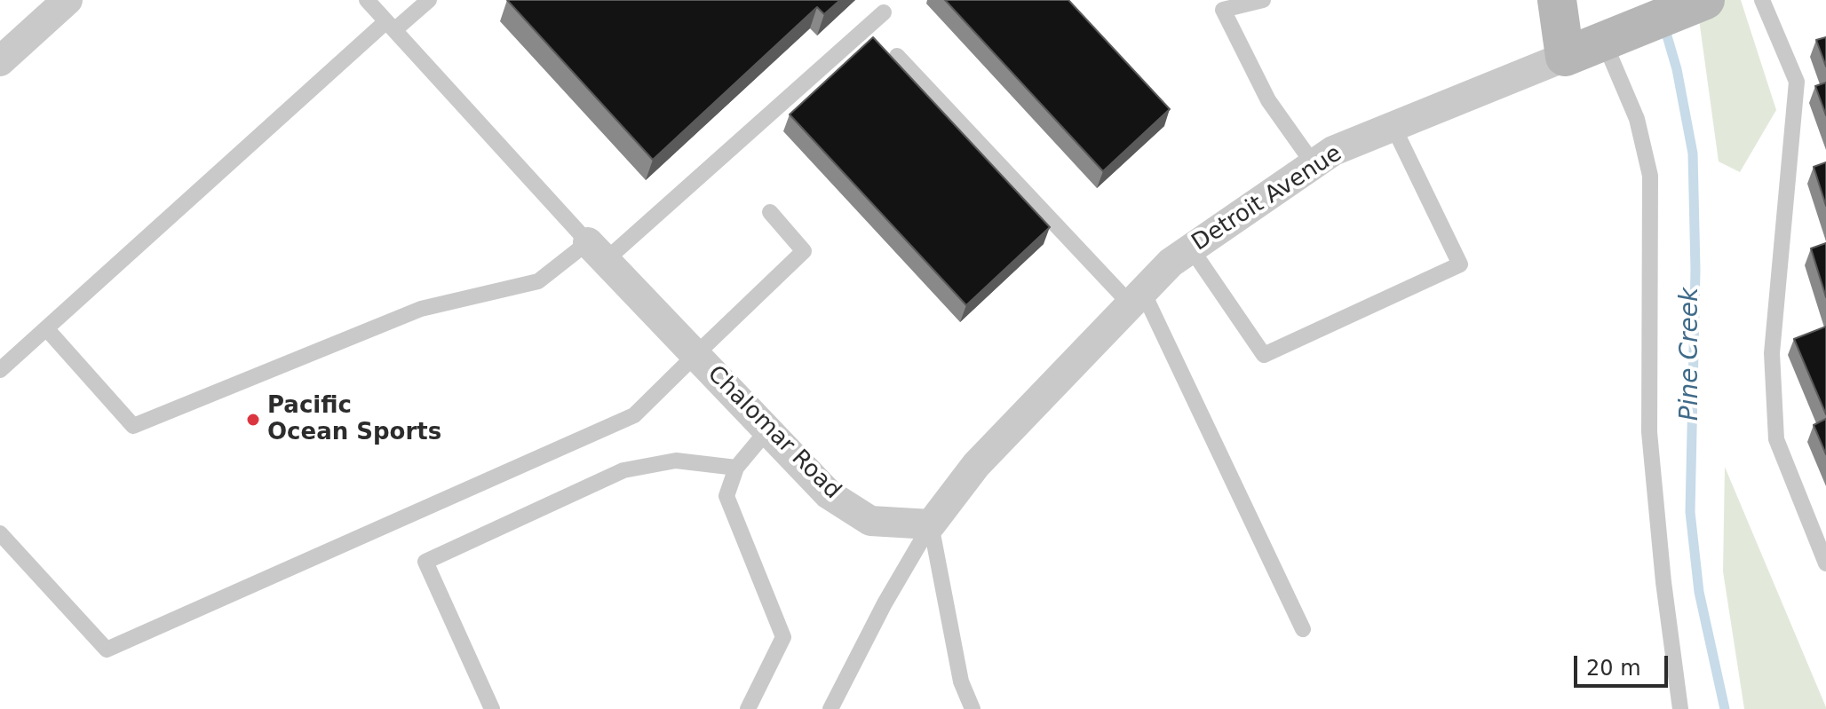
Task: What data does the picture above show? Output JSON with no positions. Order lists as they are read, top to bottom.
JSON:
{
  "streets": {
    "street": ["Detroit Avenue", "Chalomar Road"]
  },
  "crossings": [
    ["Detroit Avenue", "Chalomar Road"]
  ],
  "water": ["Pine Creek"],
  "places": ["Pacific Ocean Sports"],
  "scale_bar": "20 m"
}
